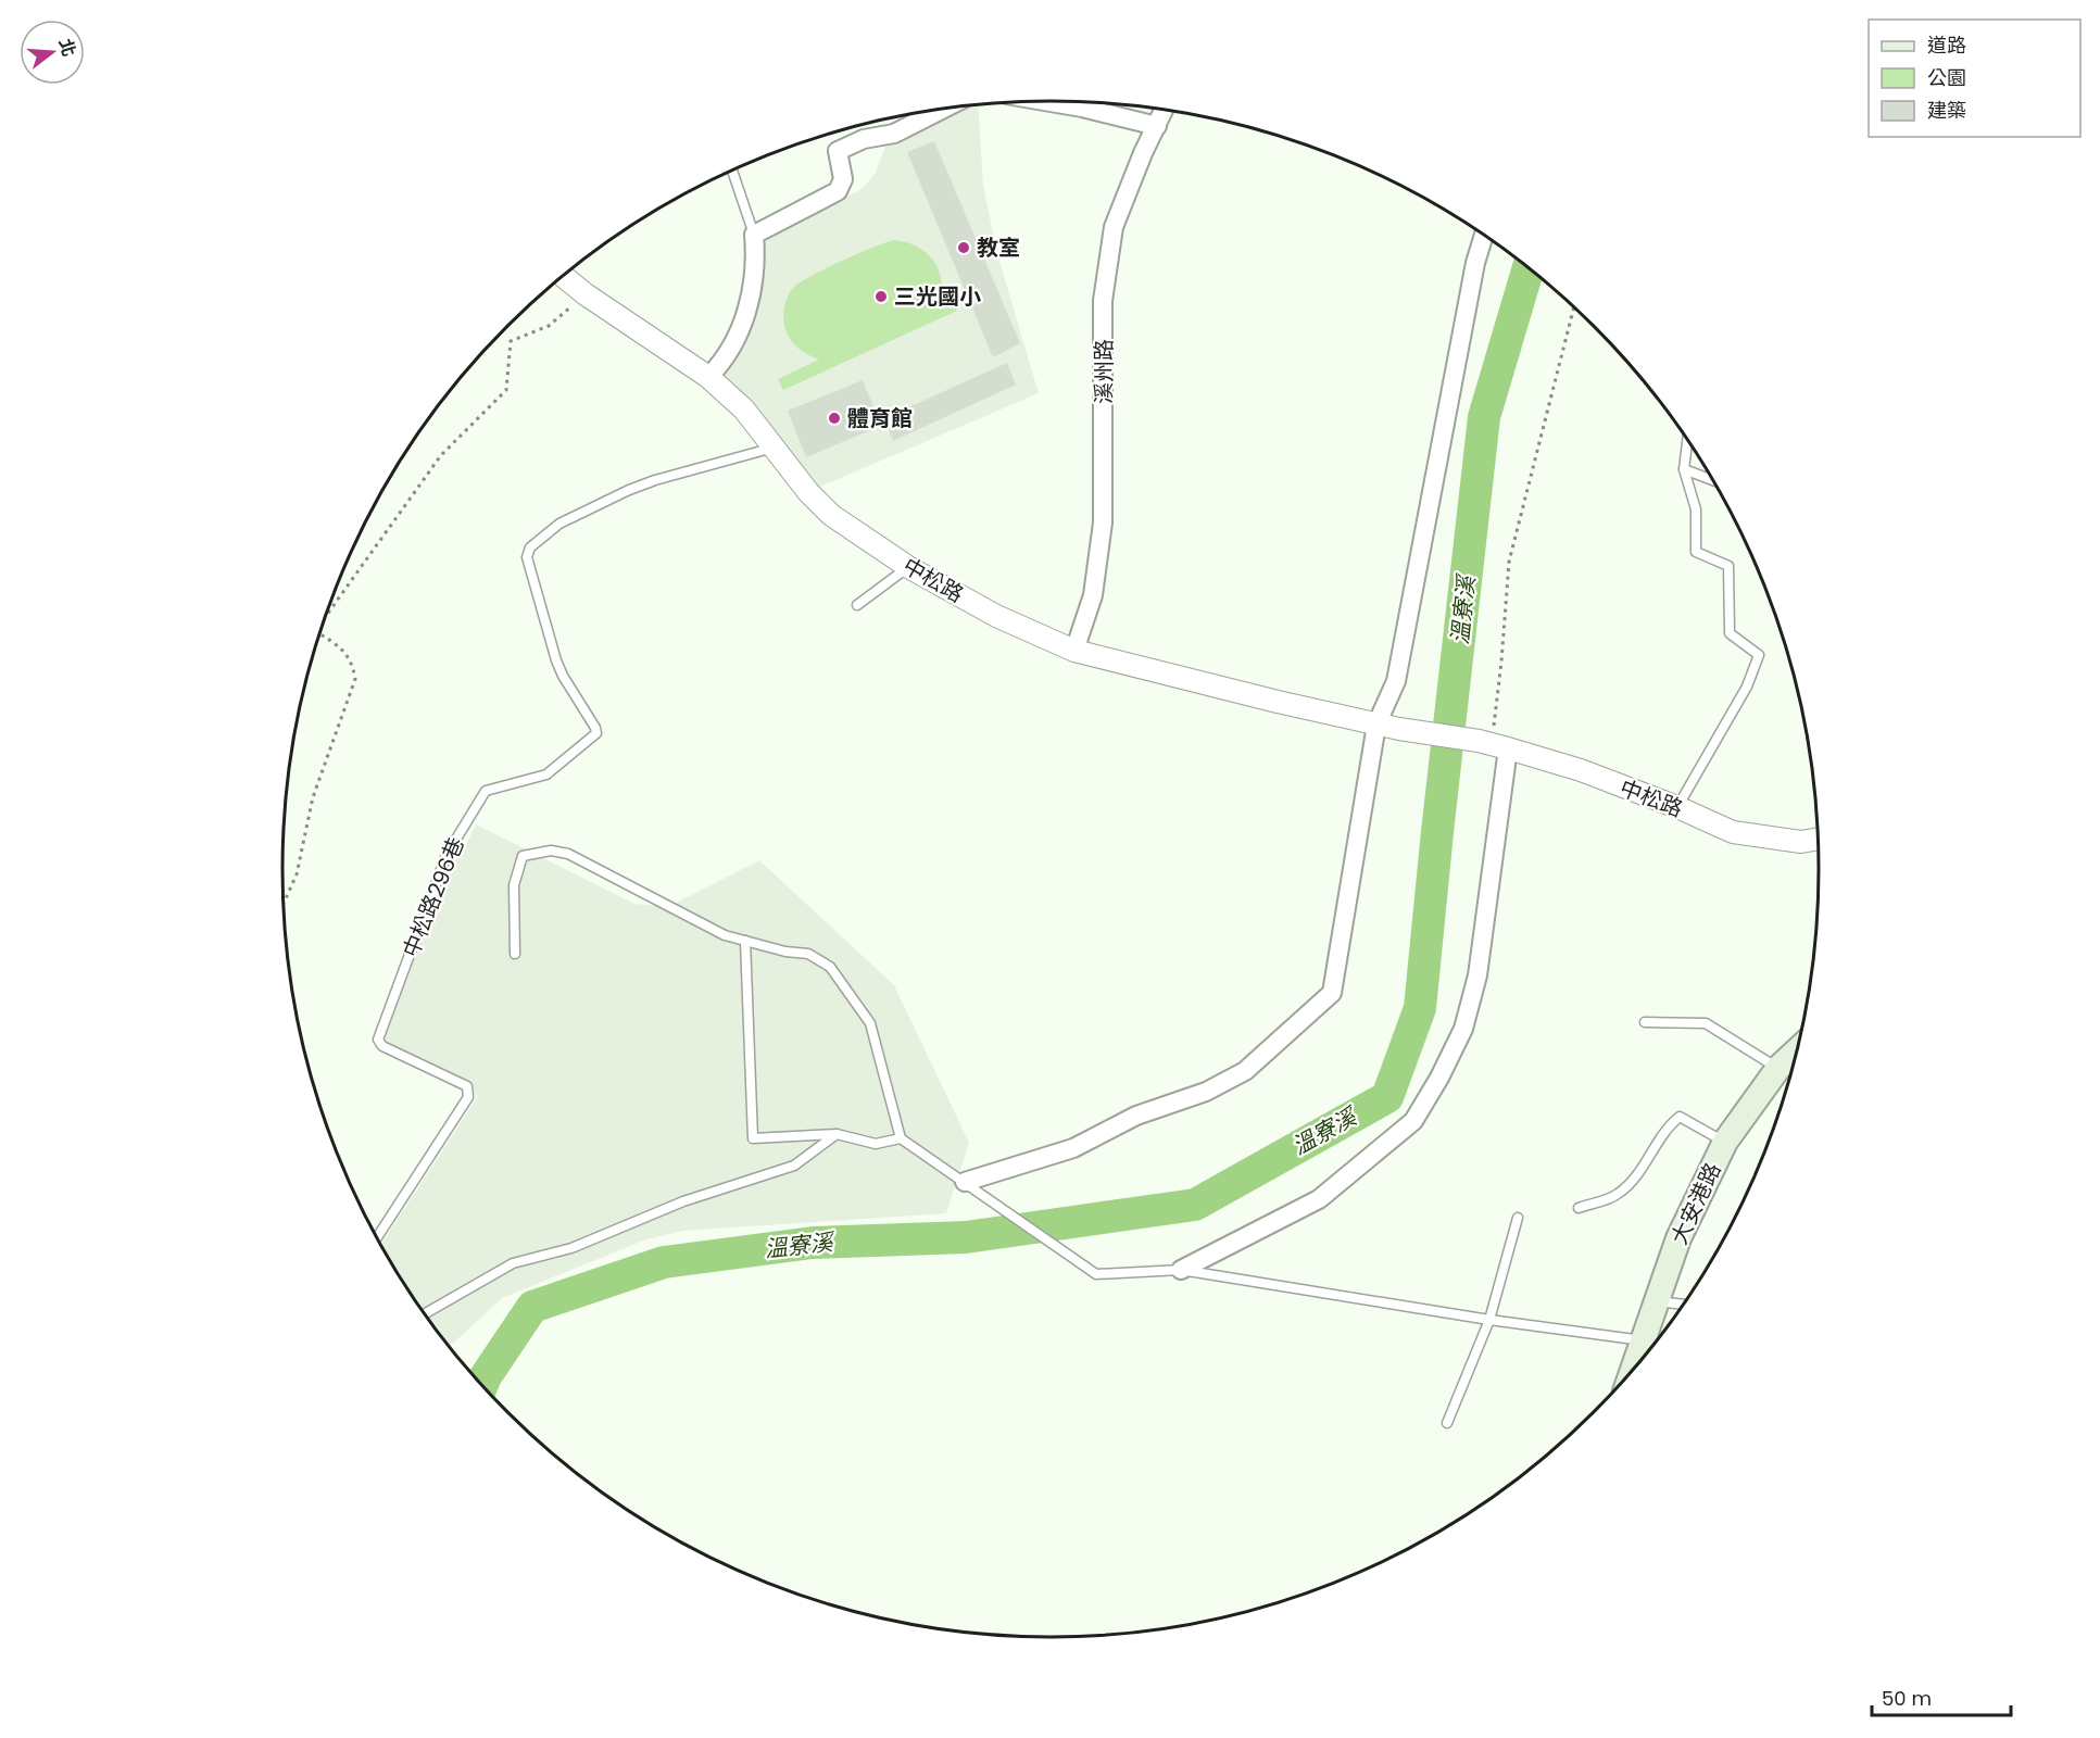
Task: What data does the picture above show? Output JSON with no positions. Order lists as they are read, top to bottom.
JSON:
{
  "streets": {
    "main road": ["大安港路"],
    "street": ["溪州路", "中松路"],
    "lane": ["中松路296巷"]
  },
  "crossings": [
    ["溪州路", "中松路"],
    ["中松路", "中松路296巷"]
  ],
  "water": ["溫寮溪"],
  "places": ["教室", "三光國小", "體育館"],
  "legend": ["道路", "公園", "建築"],
  "scale_bar": "50 m",
  "north": "right"
}
